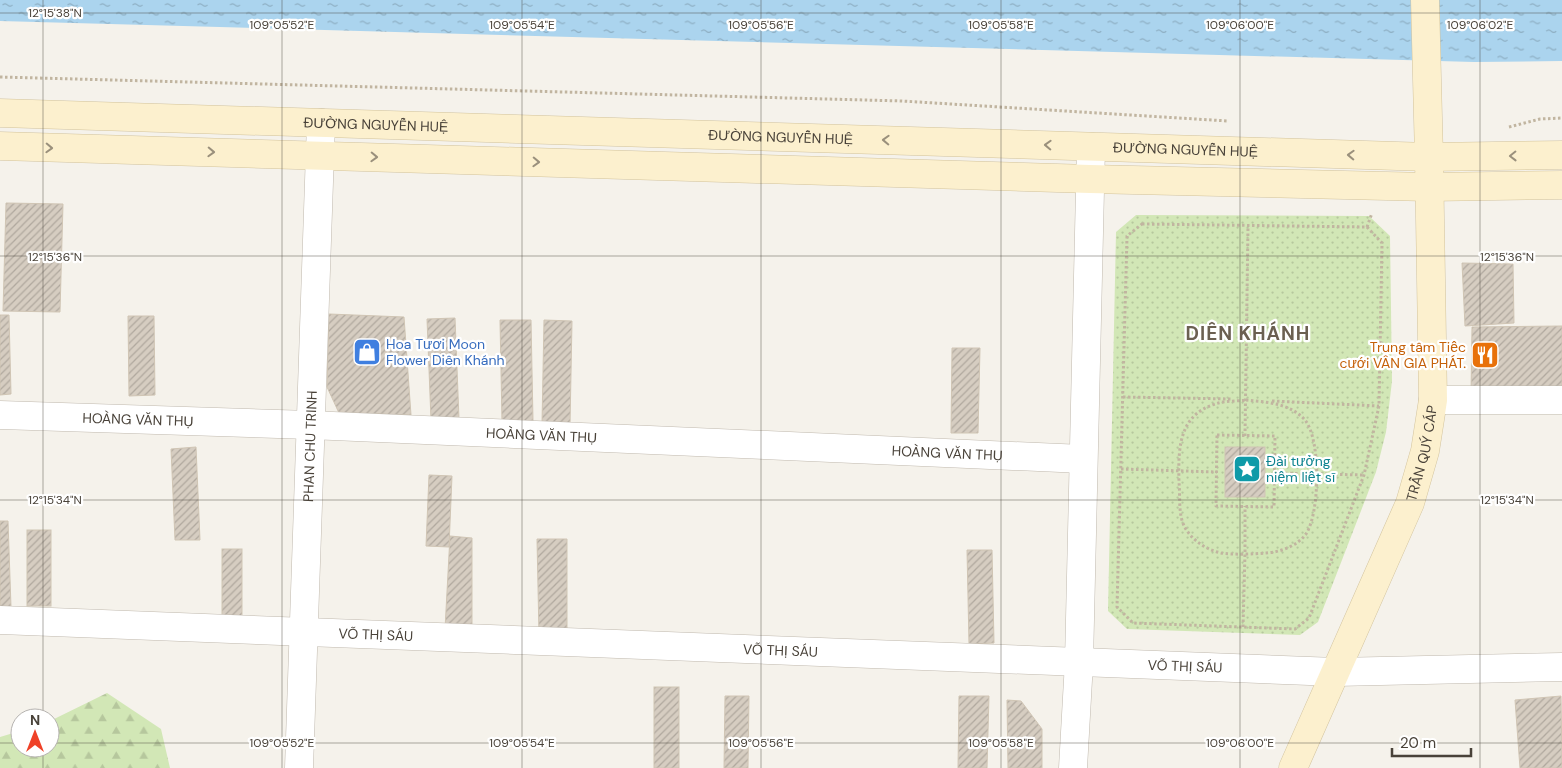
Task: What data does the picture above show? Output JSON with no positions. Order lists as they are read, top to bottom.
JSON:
{
  "streets": {
    "main road": ["ĐƯỜNG NGUYỄN HUỆ", "TRẦN QUÝ CÁP"],
    "street": ["HOÀNG VĂN THỤ", "PHAN CHU TRINH", "VÕ THỊ SÁU"]
  },
  "crossings": [
    ["ĐƯỜNG NGUYỄN HUỆ", "PHAN CHU TRINH"],
    ["ĐƯỜNG NGUYỄN HUỆ", "TRẦN QUÝ CÁP"],
    ["HOÀNG VĂN THỤ", "PHAN CHU TRINH"],
    ["PHAN CHU TRINH", "VÕ THỊ SÁU"],
    ["TRẦN QUÝ CÁP", "VÕ THỊ SÁU"]
  ],
  "districts": ["DIÊN KHÁNH"],
  "places": {
    "shop": ["Hoa Tươi Moon Flower Diên Khánh"],
    "restaurant": ["Trung tâm Tiệc cưới VÂN GIA PHÁT."],
    "place": ["Đài tưởng niệm liệt sĩ"]
  },
  "scale_bar": "20 m",
  "north": "top",
  "coordinates": [
    "12°15'38\"N",
    "109°05'52\"E",
    "109°05'54\"E",
    "109°05'56\"E",
    "109°05'58\"E",
    "109°06'00\"E",
    "109°06'02\"E",
    "12°15'36\"N",
    "12°15'34\"N"
  ]
}
